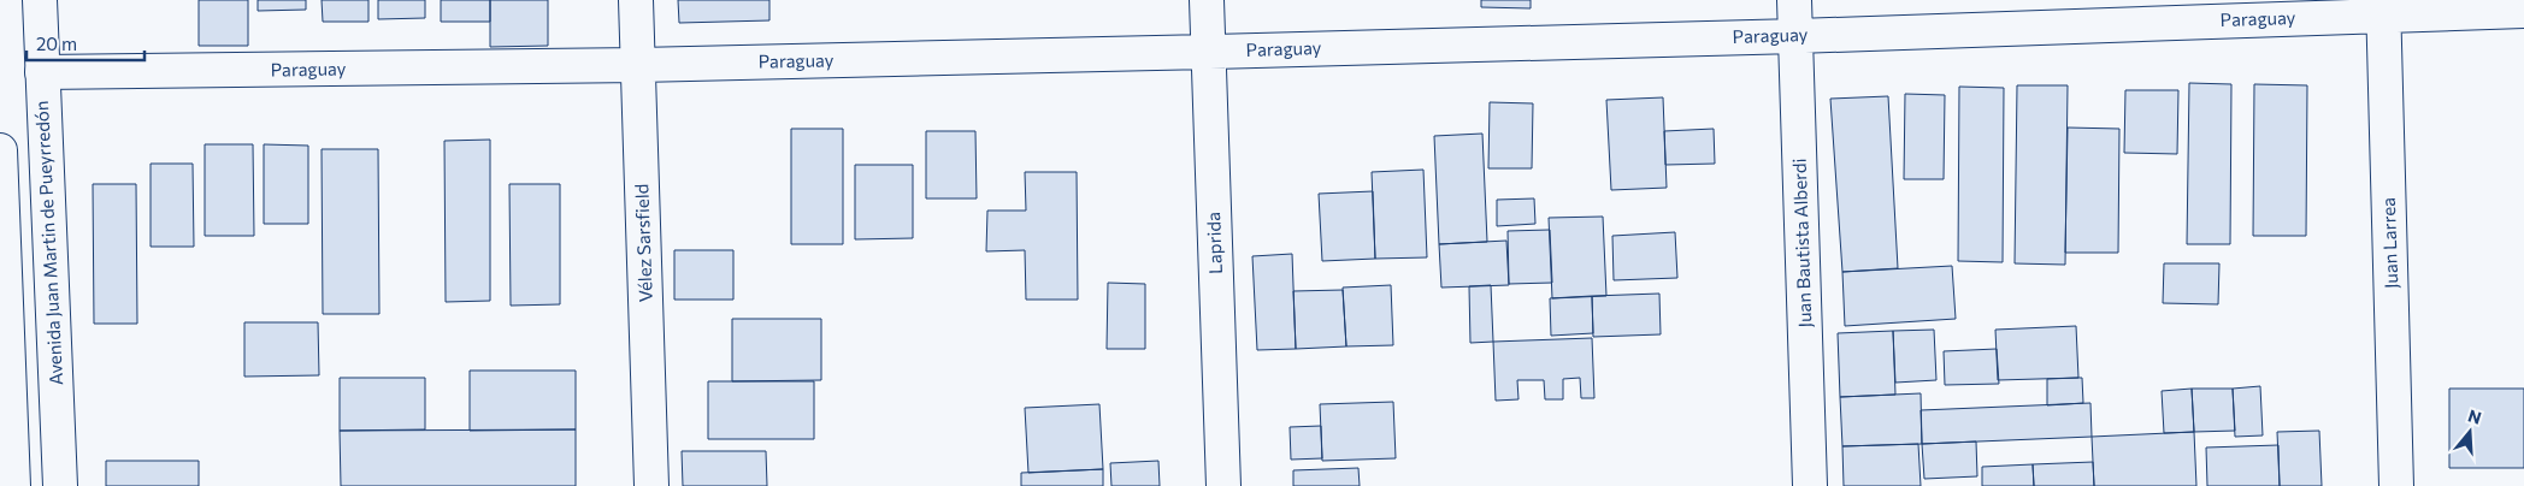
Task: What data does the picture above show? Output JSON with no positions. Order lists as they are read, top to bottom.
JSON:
{
  "streets": {
    "street": [
      "Paraguay",
      "Avenida Juan Martin de Pueyrredón",
      "Vélez Sarsfield",
      "Laprida",
      "Juan Bautista Alberdi",
      "Juan Larrea"
    ]
  },
  "crossings": [
    ["Paraguay", "Avenida Juan Martin de Pueyrredón"],
    ["Paraguay", "Vélez Sarsfield"],
    ["Paraguay", "Laprida"],
    ["Paraguay", "Juan Bautista Alberdi"],
    ["Paraguay", "Juan Larrea"]
  ],
  "scale_bar": "20 m",
  "north": "top"
}
